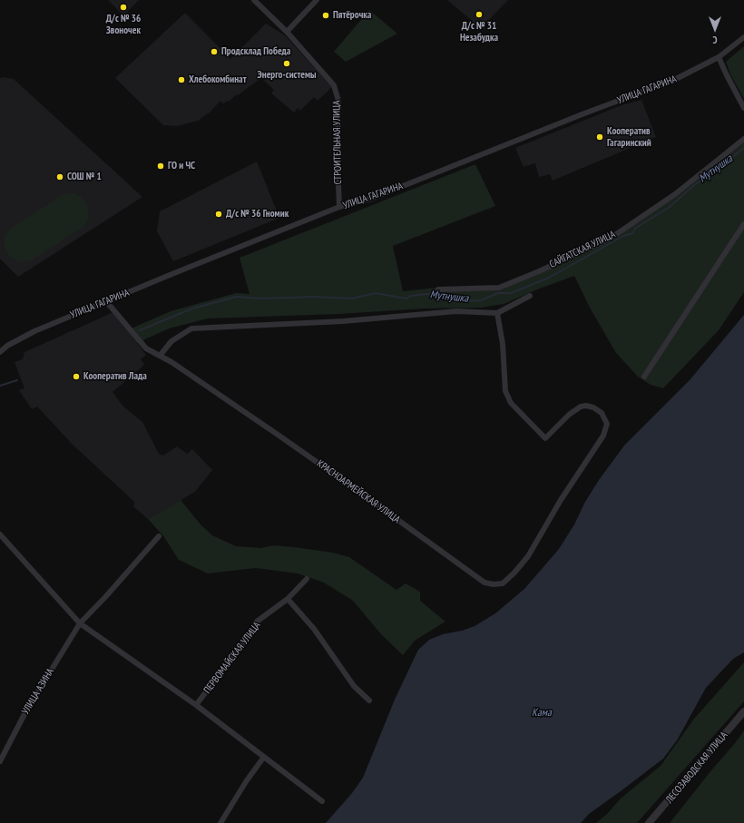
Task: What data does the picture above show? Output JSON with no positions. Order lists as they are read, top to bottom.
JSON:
{
  "streets": {
    "street": [
      "УЛИЦА ГАГАРИНА",
      "СТРОИТЕЛЬНАЯ УЛИЦА",
      "САЙГАТСКАЯ УЛИЦА",
      "КРАСНОАРМЕЙСКАЯ УЛИЦА",
      "ПЕРВОМАЙСКАЯ УЛИЦА",
      "УЛИЦА АЗИНА",
      "ЛЕСОЗАВОДСКАЯ УЛИЦА"
    ]
  },
  "crossings": [
    ["УЛИЦА ГАГАРИНА", "СТРОИТЕЛЬНАЯ УЛИЦА"]
  ],
  "water": ["Мутнушка", "Кама"],
  "places": [
    "Д/с № 36 Звоночек",
    "Д/с № 31 Незабудка",
    "Пятёрочка",
    "Продсклад Победа",
    "Энерго-системы",
    "Хлебокомбинат",
    "Кооператив Гагаринский",
    "ГО и ЧС",
    "СОШ № 1",
    "Д/с № 36 Гномик",
    "Кооператив Лада"
  ],
  "north": "bottom"
}
